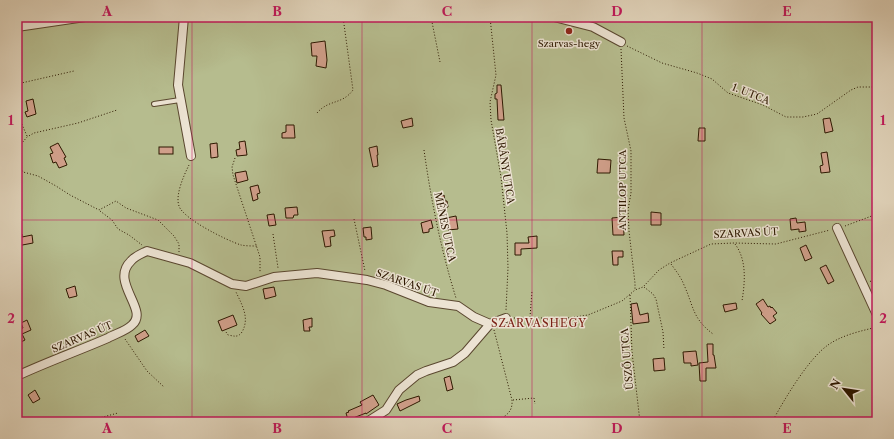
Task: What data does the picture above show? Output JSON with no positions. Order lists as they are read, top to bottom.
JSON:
{
  "streets": {
    "street": ["SZARVAS ÚT"],
    "path": [
      "1. UTCA",
      "BÁRÁNY UTCA",
      "ANTILOP UTCA",
      "MÉNES UTCA",
      "ÜSZŐ UTCA"
    ]
  },
  "crossings": [
    ["1. UTCA", "ANTILOP UTCA"],
    ["BÁRÁNY UTCA", "SZARVAS ÚT"],
    ["ANTILOP UTCA", "SZARVAS ÚT"],
    ["MÉNES UTCA", "SZARVAS ÚT"],
    ["SZARVAS ÚT", "ÜSZŐ UTCA"]
  ],
  "districts": ["SZARVASHEGY"],
  "places": ["Szarvas-hegy"],
  "north": "top left",
  "grid": {
    "columns": [
      "A",
      "B",
      "C",
      "D",
      "E"
    ],
    "rows": ["1", "2"]
  }
}
